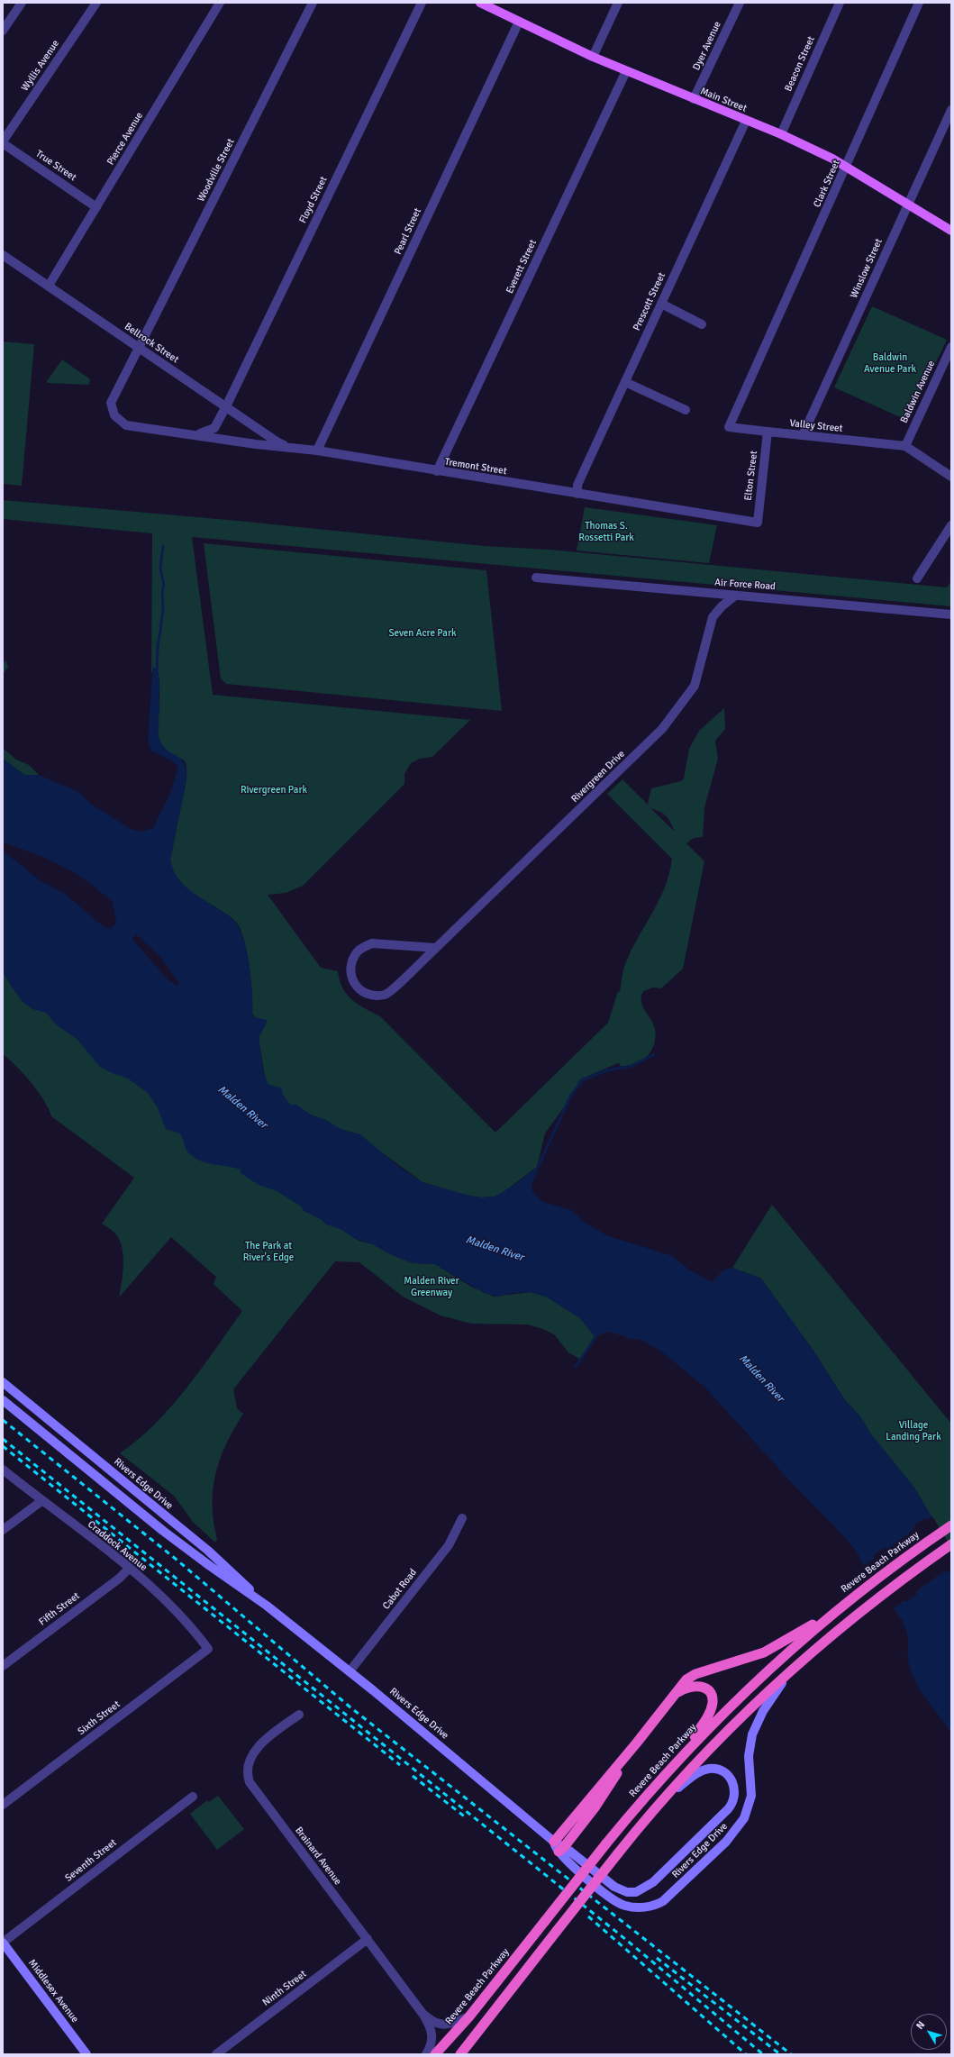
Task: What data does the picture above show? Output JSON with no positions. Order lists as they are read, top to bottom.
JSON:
{
  "streets": {
    "highway": ["Revere Beach Parkway"],
    "main road": ["Main Street", "Rivers Edge Drive", "Middlesex Avenue"],
    "street": [
      "Dyer Avenue",
      "Beacon Street",
      "Wyllis Avenue",
      "Pierce Avenue",
      "True Street",
      "Woodville Street",
      "Clark Street",
      "Floyd Street",
      "Pearl Street",
      "Everett Street",
      "Winslow Street",
      "Prescott Street",
      "Bellrock Street",
      "Baldwin Avenue",
      "Valley Street",
      "Tremont Street",
      "Elton Street",
      "Air Force Road",
      "Rivergreen Drive",
      "Craddock Avenue",
      "Cabot Road",
      "Fifth Street",
      "Sixth Street",
      "Brainard Avenue",
      "Seventh Street",
      "Ninth Street"
    ]
  },
  "crossings": [
    ["Dyer Avenue", "Main Street"],
    ["Beacon Street", "Main Street"],
    ["Wyllis Avenue", "True Street"],
    ["Main Street", "Clark Street"],
    ["Main Street", "Pearl Street"],
    ["Main Street", "Everett Street"],
    ["Main Street", "Winslow Street"],
    ["Main Street", "Prescott Street"],
    ["Pierce Avenue", "True Street"],
    ["Pierce Avenue", "Bellrock Street"],
    ["Woodville Street", "Bellrock Street"],
    ["Woodville Street", "Tremont Street"],
    ["Clark Street", "Valley Street"],
    ["Floyd Street", "Bellrock Street"],
    ["Floyd Street", "Tremont Street"],
    ["Pearl Street", "Tremont Street"],
    ["Everett Street", "Tremont Street"],
    ["Winslow Street", "Valley Street"],
    ["Prescott Street", "Tremont Street"],
    ["Bellrock Street", "Tremont Street"],
    ["Baldwin Avenue", "Valley Street"],
    ["Valley Street", "Elton Street"],
    ["Tremont Street", "Elton Street"],
    ["Air Force Road", "Rivergreen Drive"],
    ["Rivers Edge Drive", "Cabot Road"],
    ["Craddock Avenue", "Fifth Street"],
    ["Craddock Avenue", "Sixth Street"],
    ["Brainard Avenue", "Ninth Street"],
    ["Seventh Street", "Middlesex Avenue"]
  ],
  "water": ["Malden River"],
  "parks": [
    "Baldwin Avenue Park",
    "Thomas S. Rossetti Park",
    "Seven Acre Park",
    "Rivergreen Park",
    "The Park at River's Edge",
    "Malden River Greenway",
    "Village Landing Park"
  ],
  "north": "top left"
}
